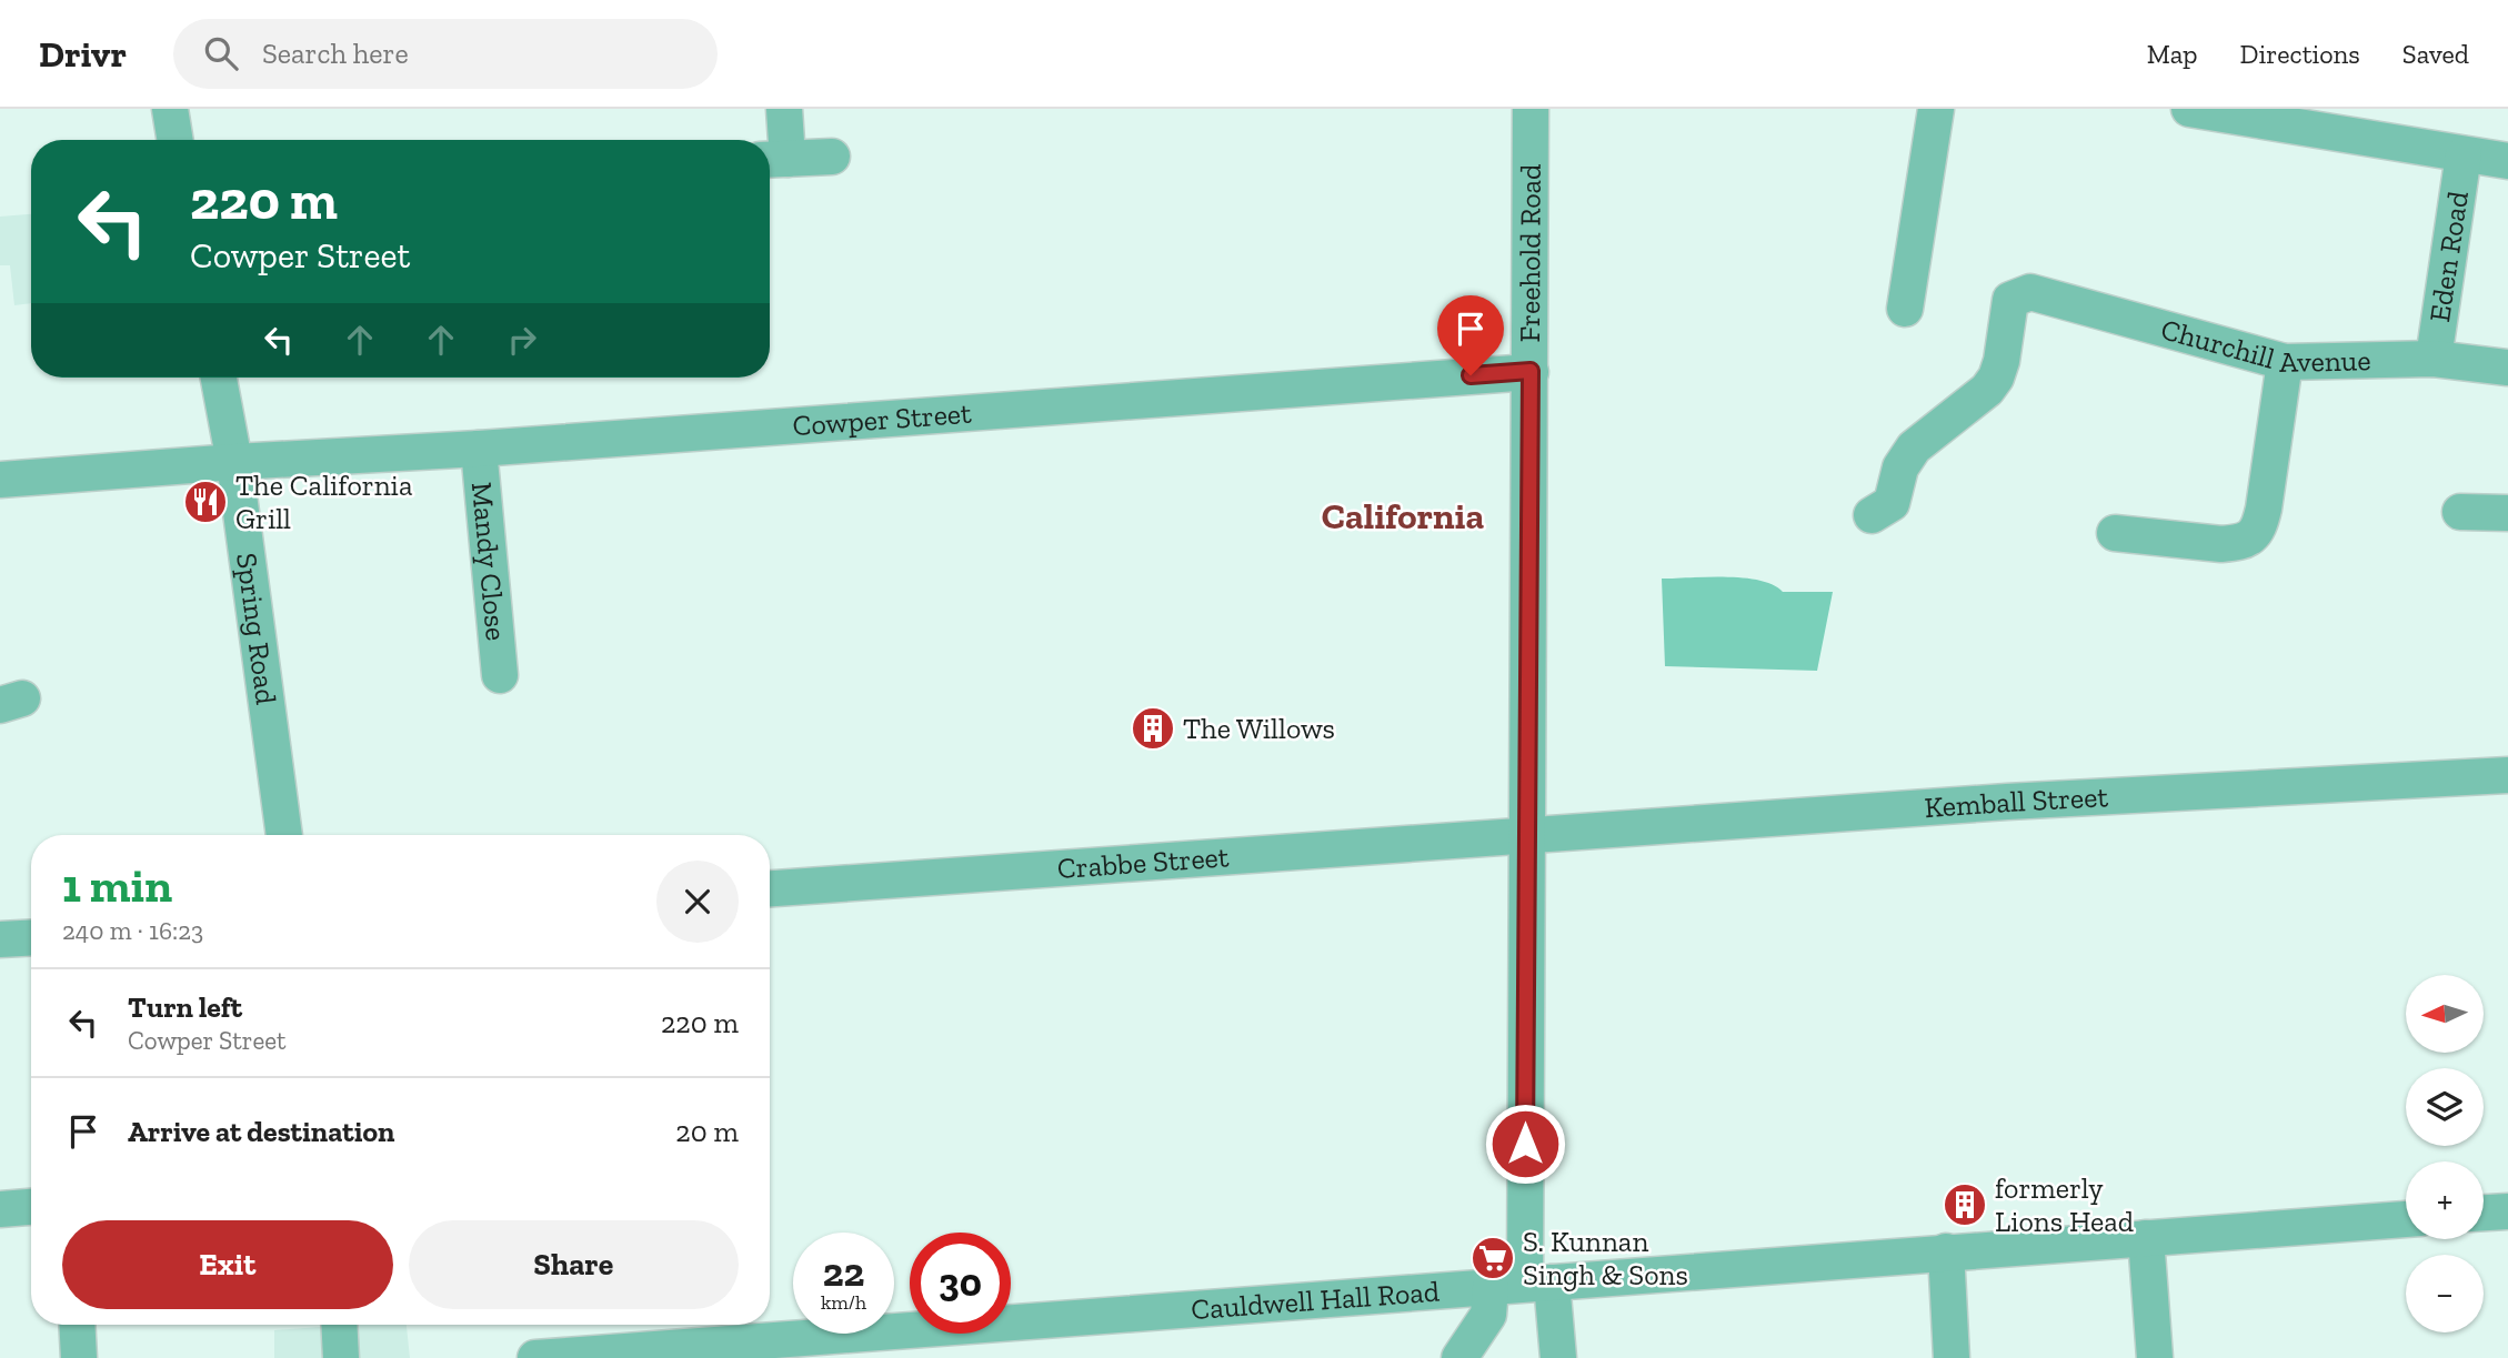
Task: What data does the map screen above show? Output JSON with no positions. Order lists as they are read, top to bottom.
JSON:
{
  "streets": {
    "street": [
      "Freehold Road",
      "Eden Road",
      "Churchill Avenue",
      "Cowper Street",
      "Mandy Close",
      "Spring Road",
      "Kemball Street",
      "Crabbe Street",
      "Cauldwell Hall Road"
    ]
  },
  "crossings": [
    ["Freehold Road", "Cowper Street"],
    ["Freehold Road", "Kemball Street"],
    ["Freehold Road", "Crabbe Street"],
    ["Freehold Road", "Cauldwell Hall Road"],
    ["Eden Road", "Churchill Avenue"],
    ["Cowper Street", "Mandy Close"],
    ["Cowper Street", "Spring Road"],
    ["Kemball Street", "Crabbe Street"]
  ],
  "districts": ["California"],
  "places": {
    "restaurant": ["The California Grill"],
    "building": ["The Willows", "formerly Lions Head"],
    "supermarket": ["S. Kunnan Singh & Sons"]
  },
  "north": "left",
  "page": {
    "header": "Drivr",
    "search": "Search here",
    "nav": ["Map", "Directions", "Saved"],
    "turn": ["220 m", "Cowper Street"],
    "heading": ["1 min", "240 m · 16:23"],
    "list": [
      {
        "name": "Turn left",
        "note": "Cowper Street",
        "value": "220 m"
      },
      {
        "name": "Arrive at destination",
        "value": "20 m"
      }
    ],
    "map_buttons": ["+", "−"],
    "buttons": ["Exit", "Share"],
    "speed": "22 km/h",
    "limit": "30"
  }
}
